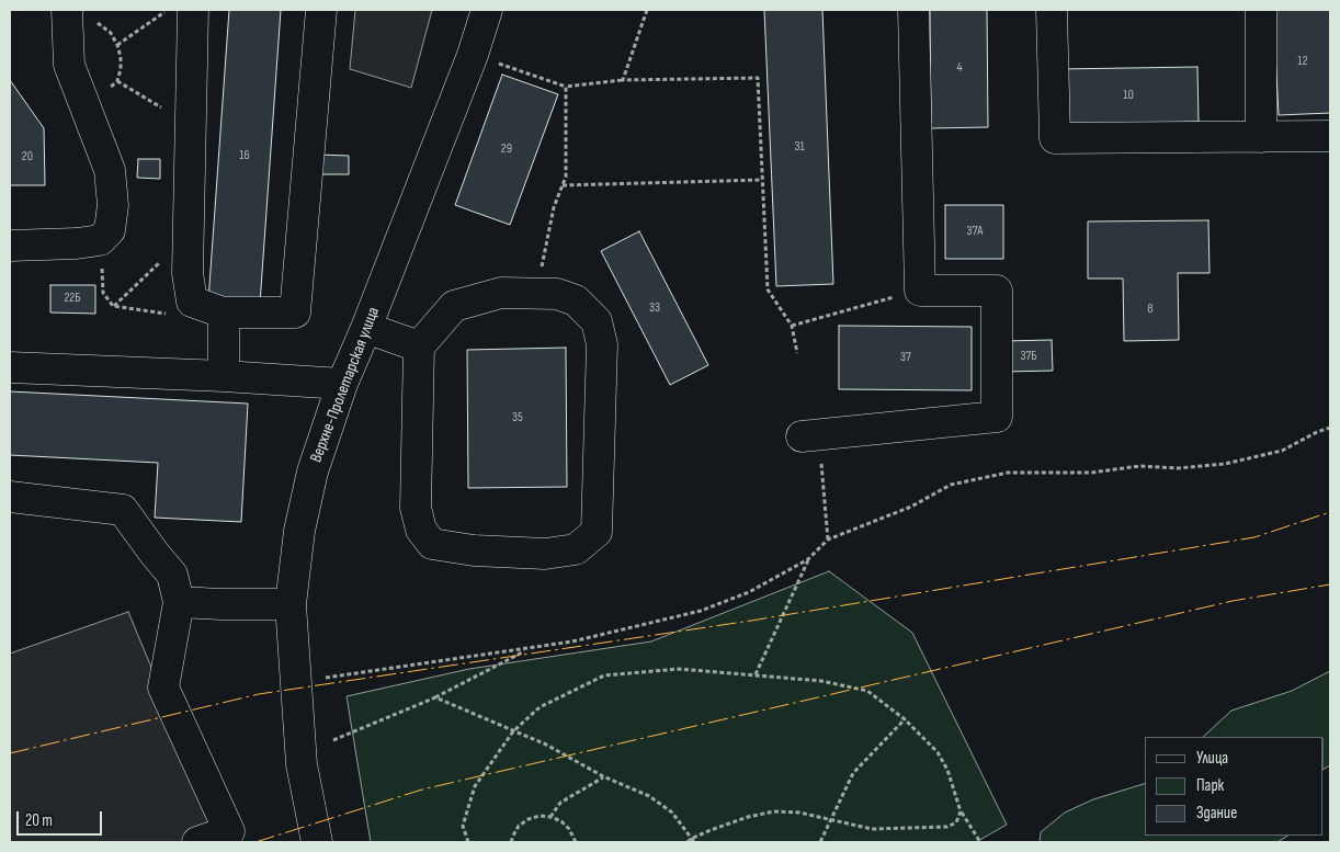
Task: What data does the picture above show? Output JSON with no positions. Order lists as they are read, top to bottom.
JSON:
{
  "streets": {
    "street": ["Верхне-Пролетарская улица"]
  },
  "house_numbers": [
    "12",
    "4",
    "10",
    "31",
    "29",
    "16",
    "20",
    "37А",
    "22Б",
    "33",
    "8",
    "37Б",
    "37",
    "35"
  ],
  "legend": ["Улица", "Парк", "Здание"],
  "scale_bar": "20 m"
}
